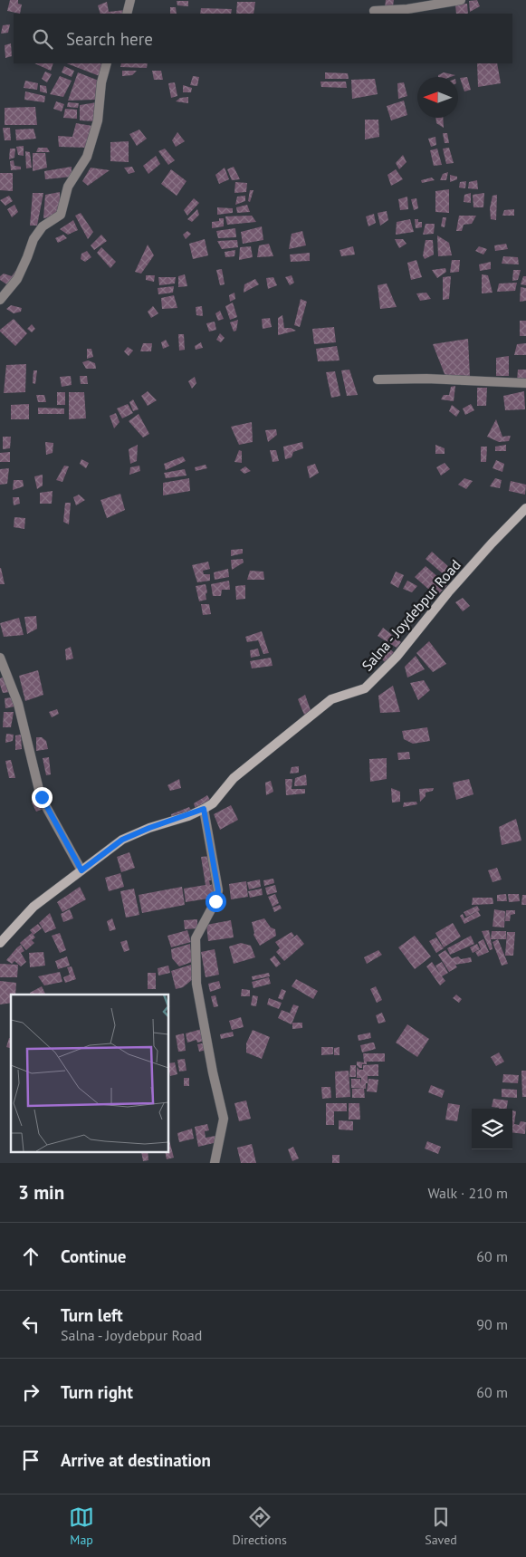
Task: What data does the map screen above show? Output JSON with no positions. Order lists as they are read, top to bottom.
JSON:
{
  "streets": {
    "main road": ["Salna - Joydebpur Road"]
  },
  "north": "left",
  "page": {
    "search": "Search here",
    "heading": ["3 min", "Walk · 210 m"],
    "list": [
      ["Continue", "60 m"],
      ["Turn left", "Salna - Joydebpur Road", "90 m"],
      ["Turn right", "60 m"],
      "Arrive at destination"
    ],
    "nav": ["Map", "Directions", "Saved"]
  }
}
